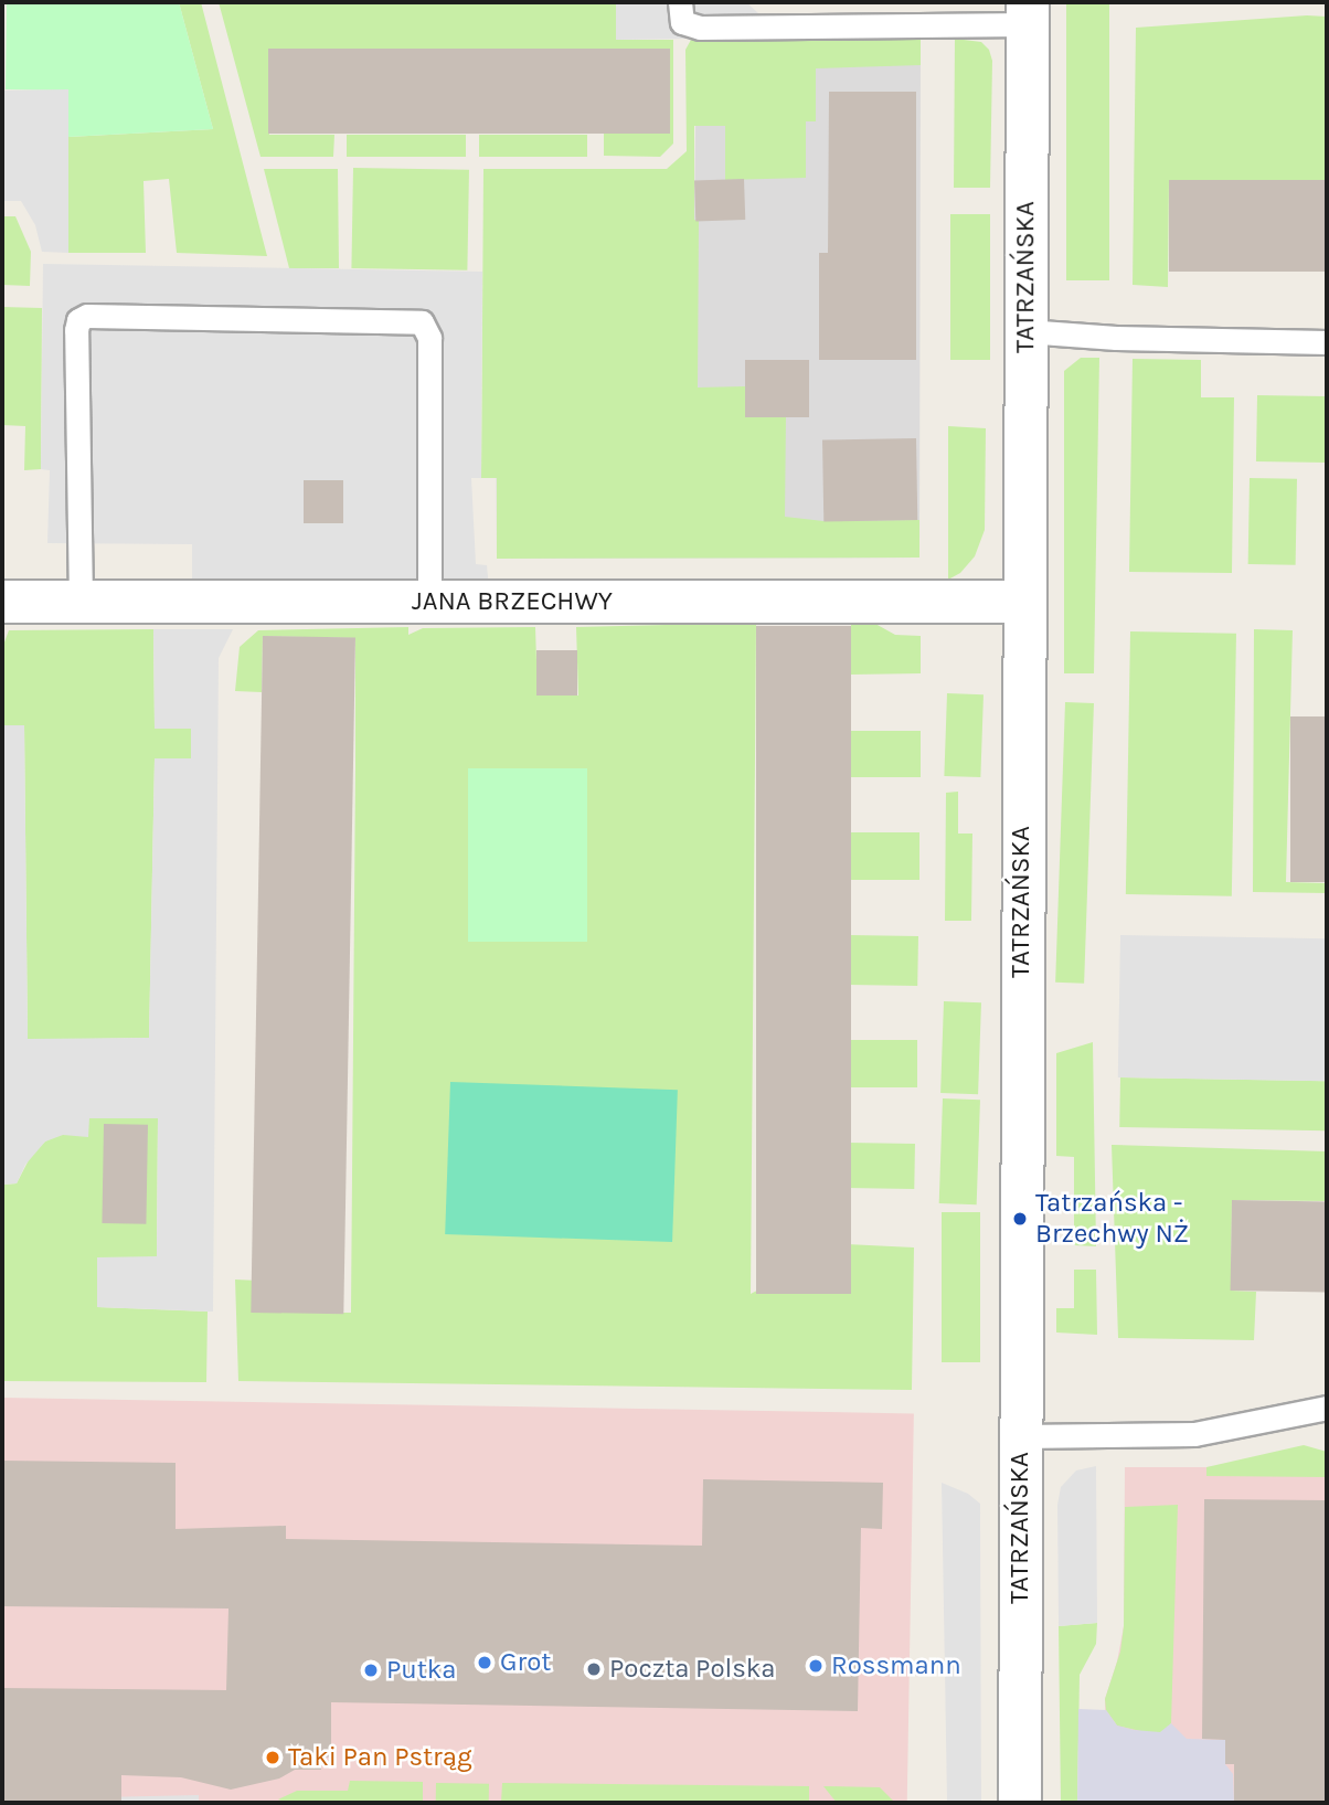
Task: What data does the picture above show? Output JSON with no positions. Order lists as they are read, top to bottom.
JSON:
{
  "streets": {
    "street": ["TATRZAŃSKA", "JANA BRZECHWY"]
  },
  "crossings": [
    ["TATRZAŃSKA", "JANA BRZECHWY"]
  ],
  "places": [
    "Tatrzańska - Brzechwy NŻ",
    "Grot",
    "Rossmann",
    "Poczta Polska",
    "Putka",
    "Taki Pan Pstrąg"
  ]
}
